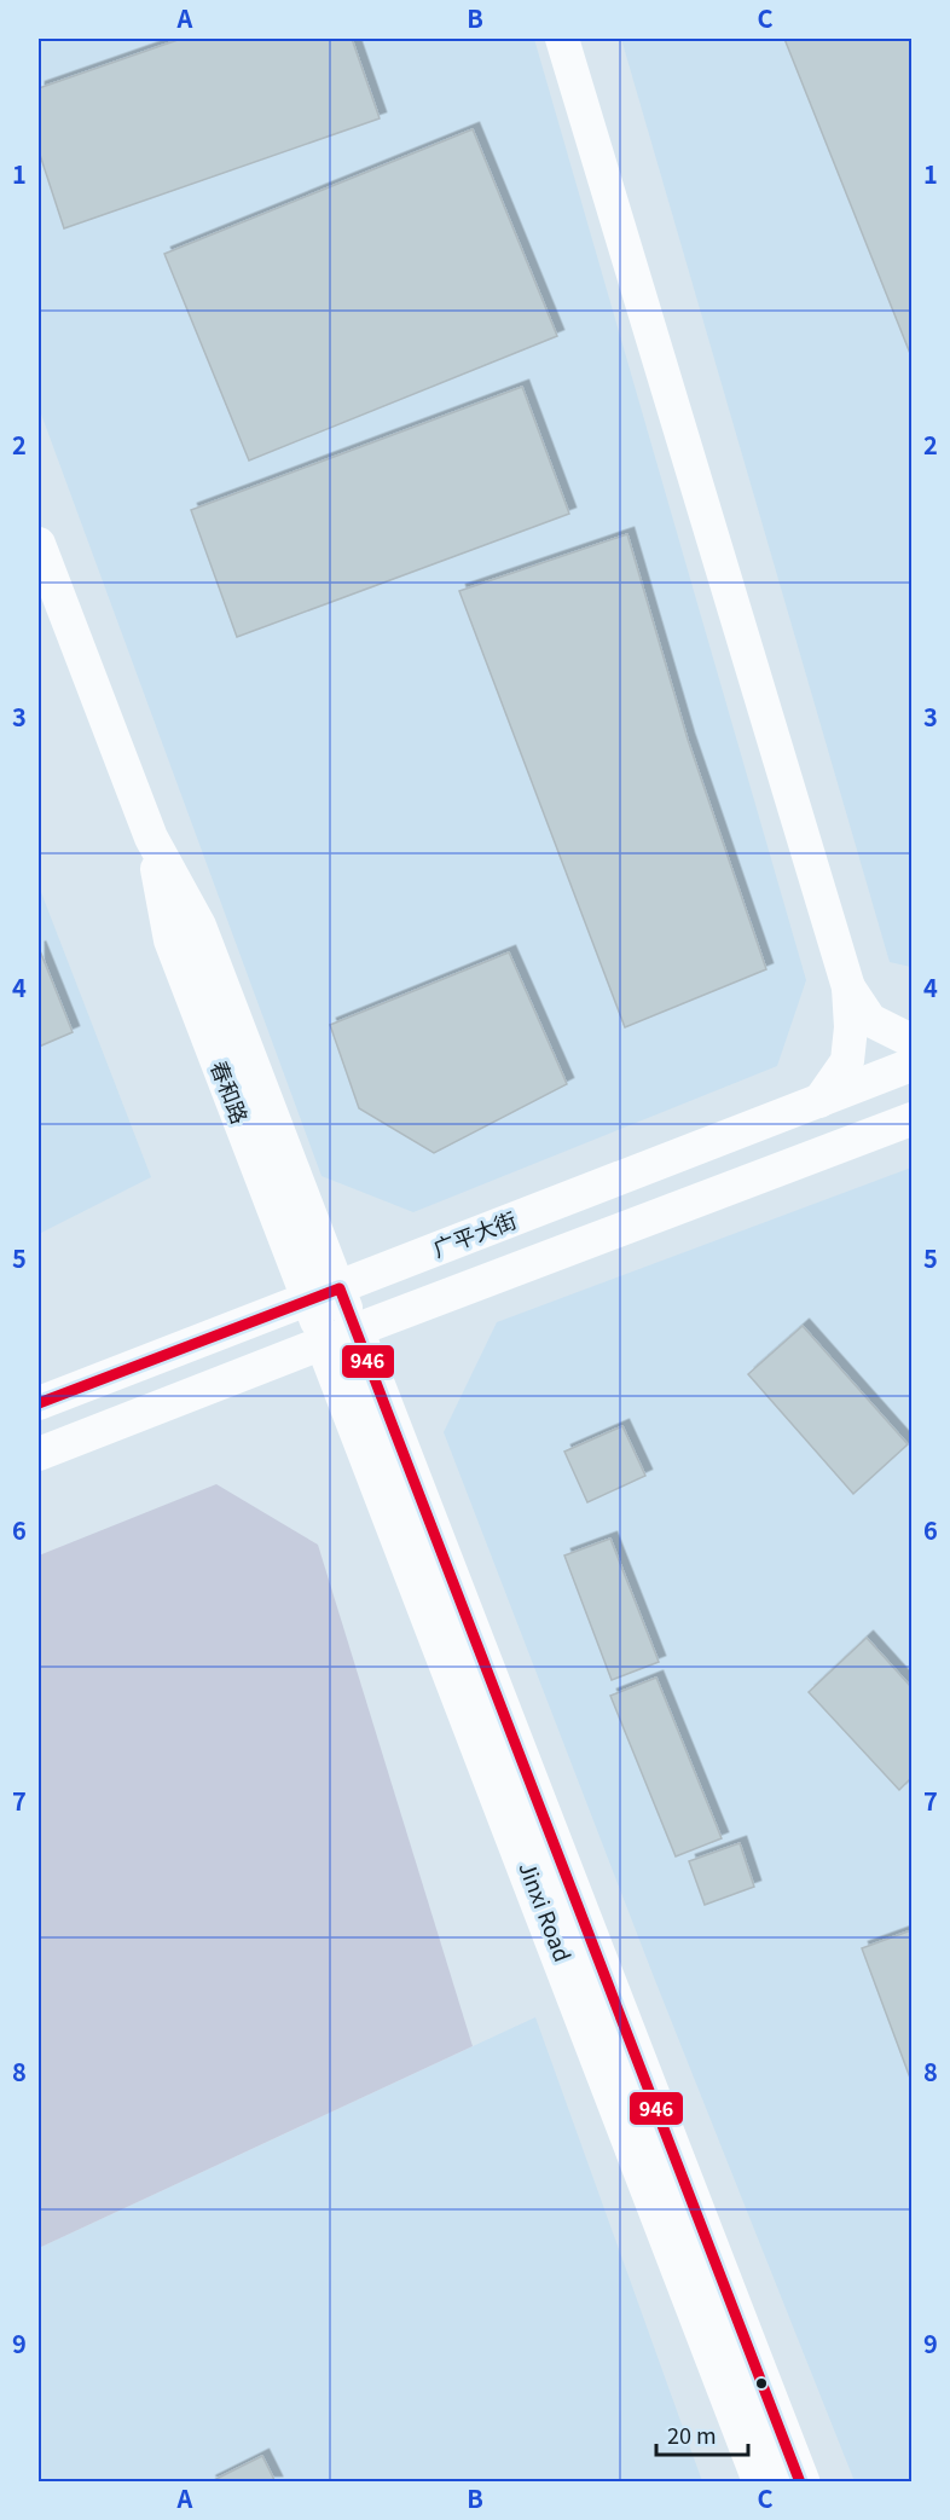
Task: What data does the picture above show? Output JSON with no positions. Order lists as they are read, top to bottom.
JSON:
{
  "streets": {
    "main road": ["Jinxi Road"],
    "street": ["春和路", "广平大街"]
  },
  "crossings": [
    ["春和路", "广平大街"],
    ["春和路", "Jinxi Road"]
  ],
  "lines": ["transit line 946"],
  "scale_bar": "20 m",
  "grid": {
    "columns": ["A", "B", "C"],
    "rows": [
      "1",
      "2",
      "3",
      "4",
      "5",
      "6",
      "7",
      "8",
      "9"
    ]
  }
}
